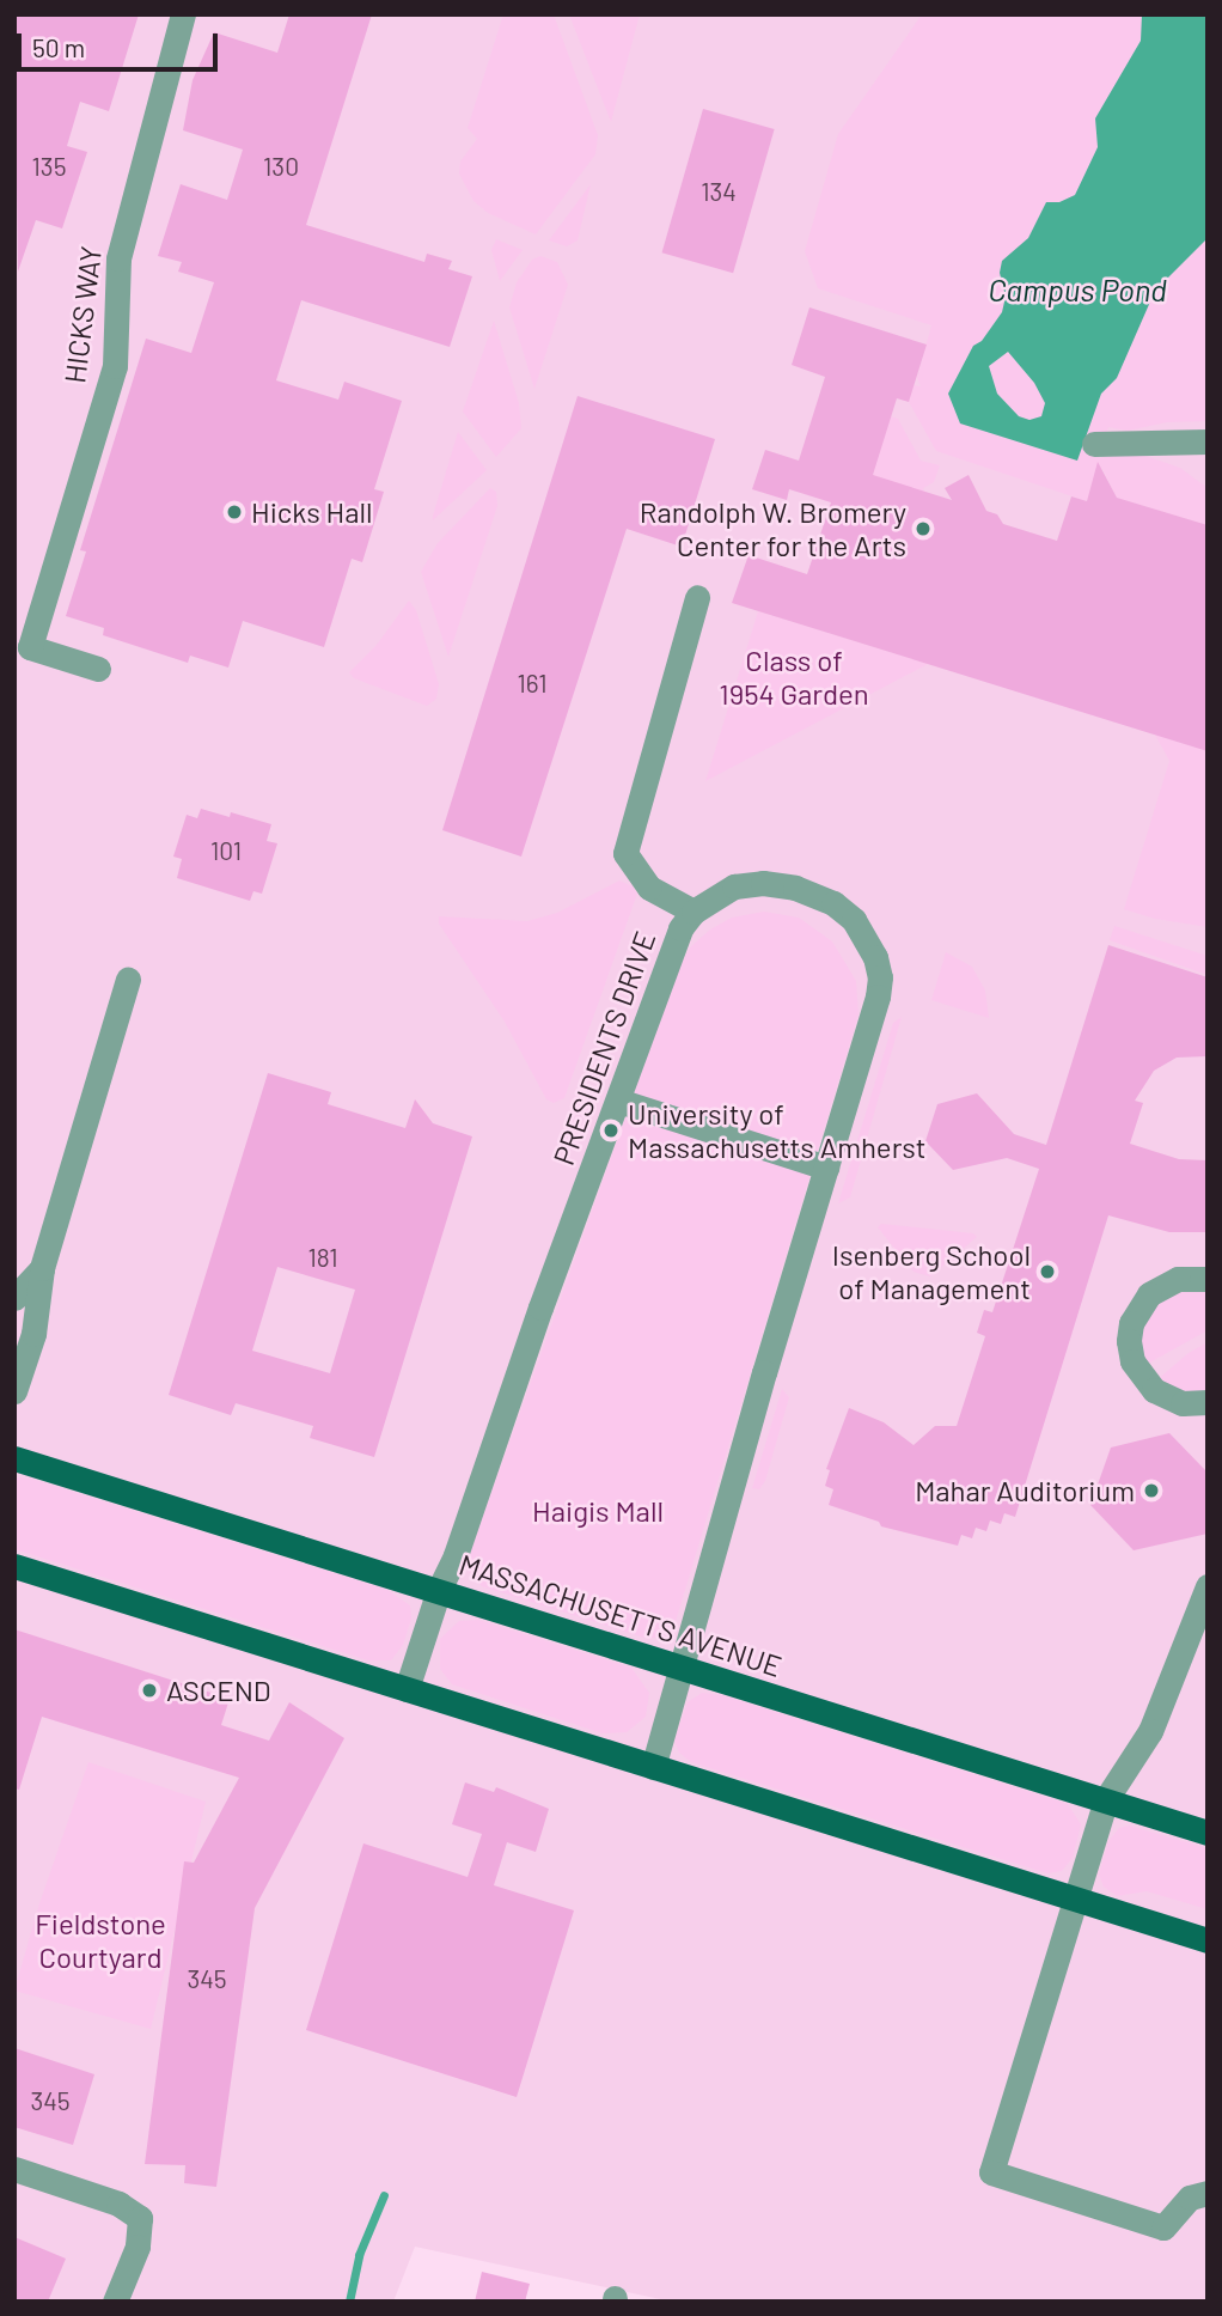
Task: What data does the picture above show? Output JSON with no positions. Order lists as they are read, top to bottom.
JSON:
{
  "streets": {
    "main road": ["MASSACHUSETTS AVENUE"],
    "street": ["HICKS WAY", "PRESIDENTS DRIVE"]
  },
  "crossings": [
    ["PRESIDENTS DRIVE", "MASSACHUSETTS AVENUE"]
  ],
  "water": ["Campus Pond"],
  "parks": ["Class of 1954 Garden", "Haigis Mall", "Fieldstone Courtyard"],
  "places": [
    "Hicks Hall",
    "Randolph W. Bromery Center for the Arts",
    "University of Massachusetts Amherst",
    "Isenberg School of Management",
    "Mahar Auditorium",
    "ASCEND"
  ],
  "house_numbers": [
    "135",
    "130",
    "134",
    "161",
    "101",
    "181",
    "345",
    "345"
  ],
  "scale_bar": "50 m"
}
